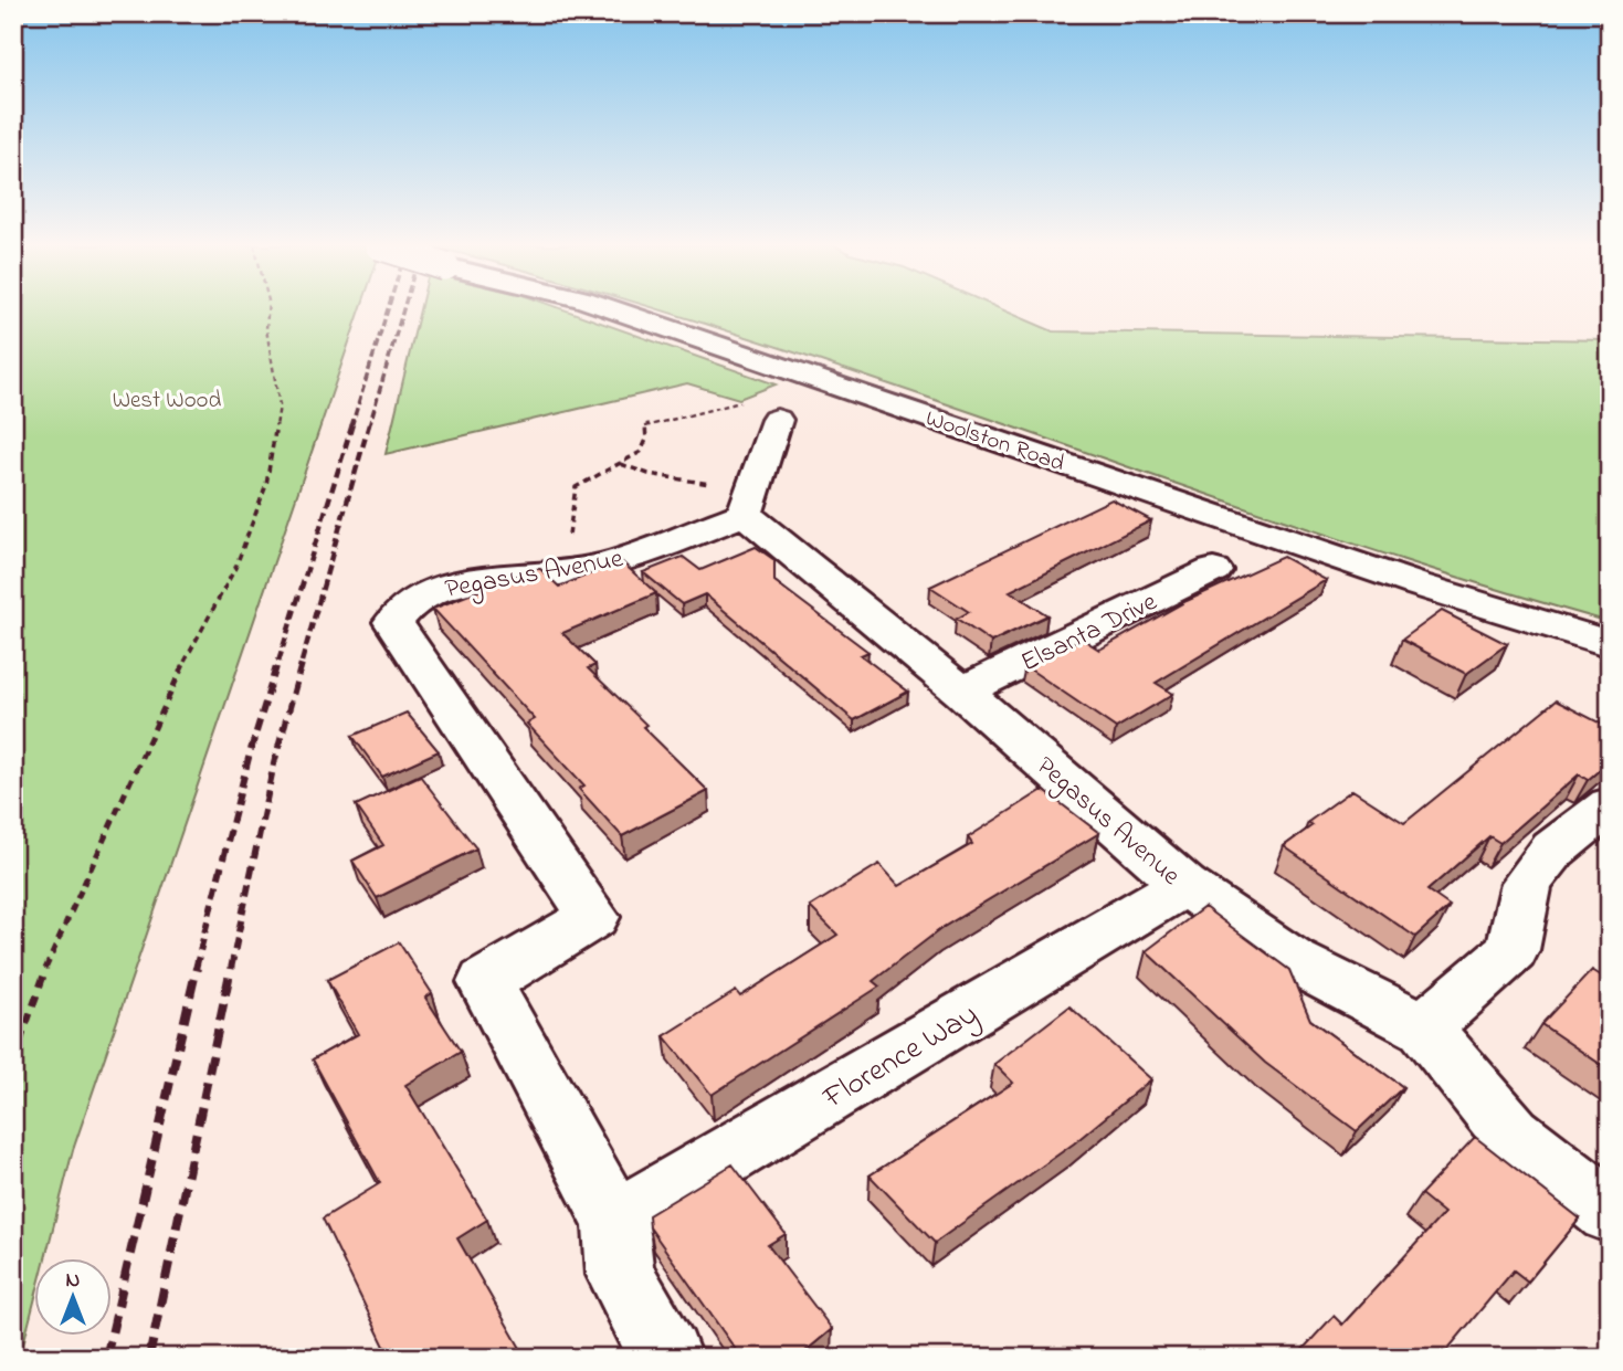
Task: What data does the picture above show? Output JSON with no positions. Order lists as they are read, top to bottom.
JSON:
{
  "streets": {
    "street": [
      "Woolston Road",
      "Pegasus Avenue",
      "Elsanta Drive",
      "Florence Way"
    ]
  },
  "crossings": [
    ["Pegasus Avenue", "Elsanta Drive"],
    ["Pegasus Avenue", "Florence Way"]
  ],
  "parks": ["West Wood"],
  "north": "top"
}
